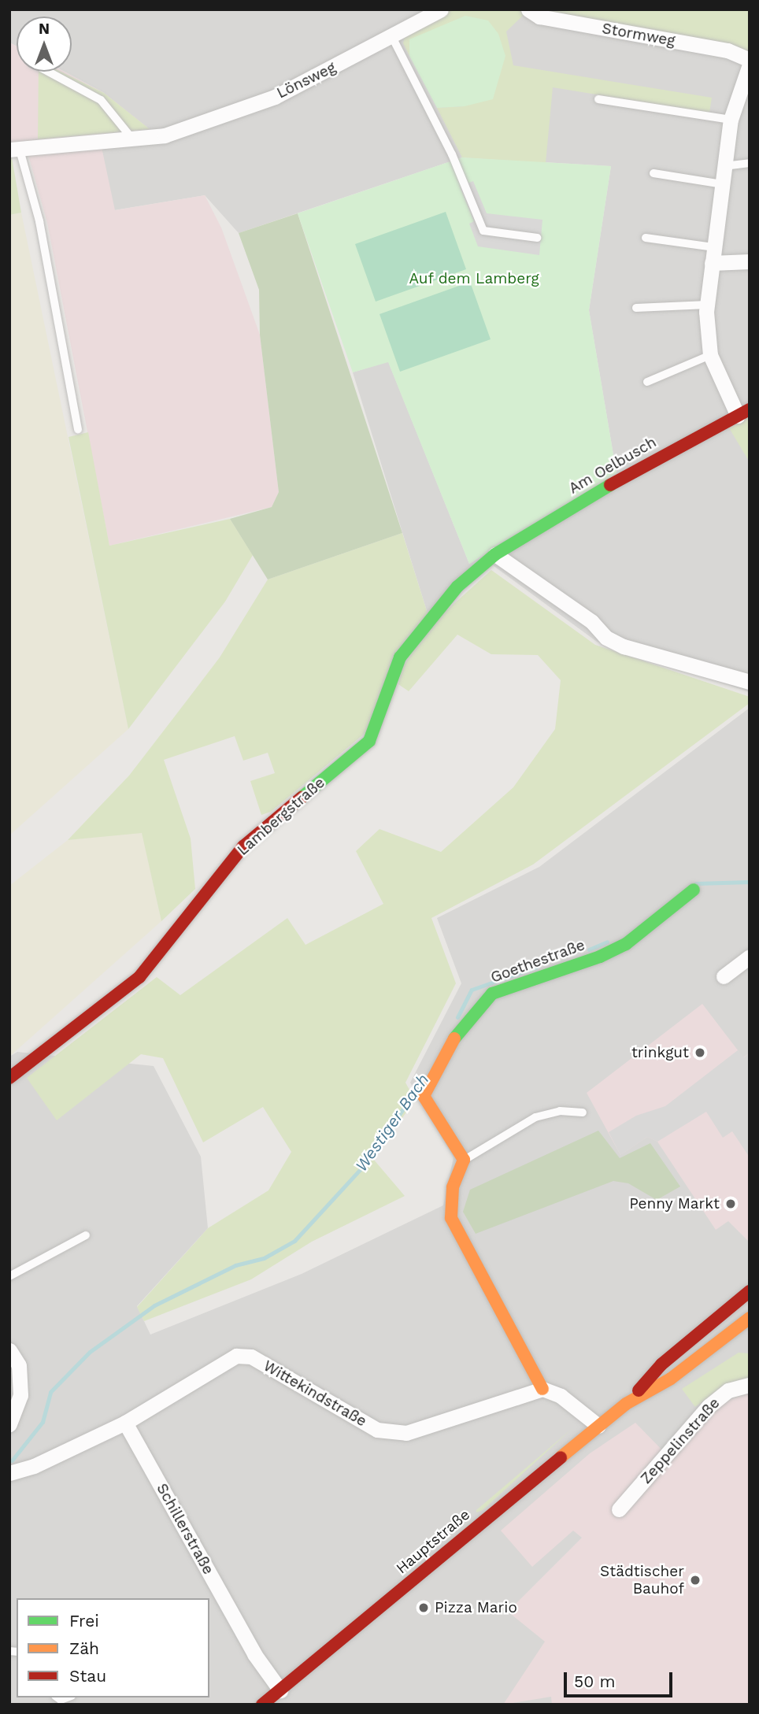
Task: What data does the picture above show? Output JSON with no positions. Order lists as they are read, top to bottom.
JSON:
{
  "streets": {
    "street": [
      "Stormweg",
      "Lönsweg",
      "Am Oelbusch",
      "Lambergstraße",
      "Goethestraße",
      "Wittekindstraße",
      "Zeppelinstraße",
      "Schillerstraße",
      "Hauptstraße"
    ]
  },
  "crossings": [
    ["Am Oelbusch", "Lambergstraße"],
    ["Wittekindstraße", "Schillerstraße"],
    ["Schillerstraße", "Hauptstraße"]
  ],
  "water": ["Westiger Bach"],
  "parks": ["Auf dem Lamberg"],
  "places": [
    "trinkgut",
    "Penny Markt",
    "Städtischer Bauhof",
    "Pizza Mario"
  ],
  "legend": ["Frei", "Zäh", "Stau"],
  "scale_bar": "50 m",
  "north": "top"
}
